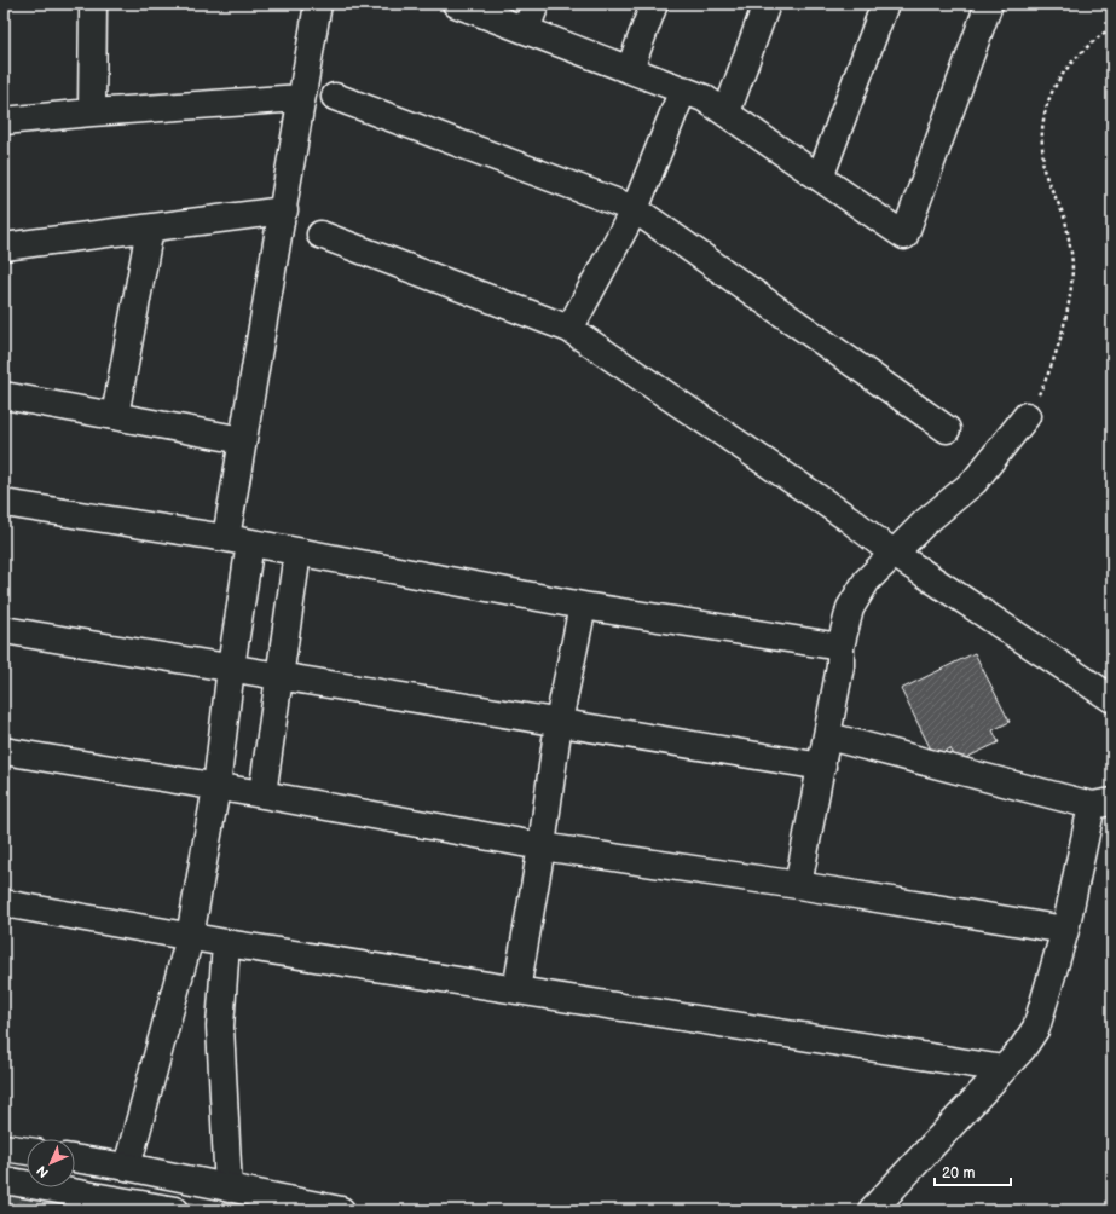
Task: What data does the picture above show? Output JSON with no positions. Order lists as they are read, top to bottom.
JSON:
{
  "scale_bar": "20 m",
  "north": "bottom left"
}
